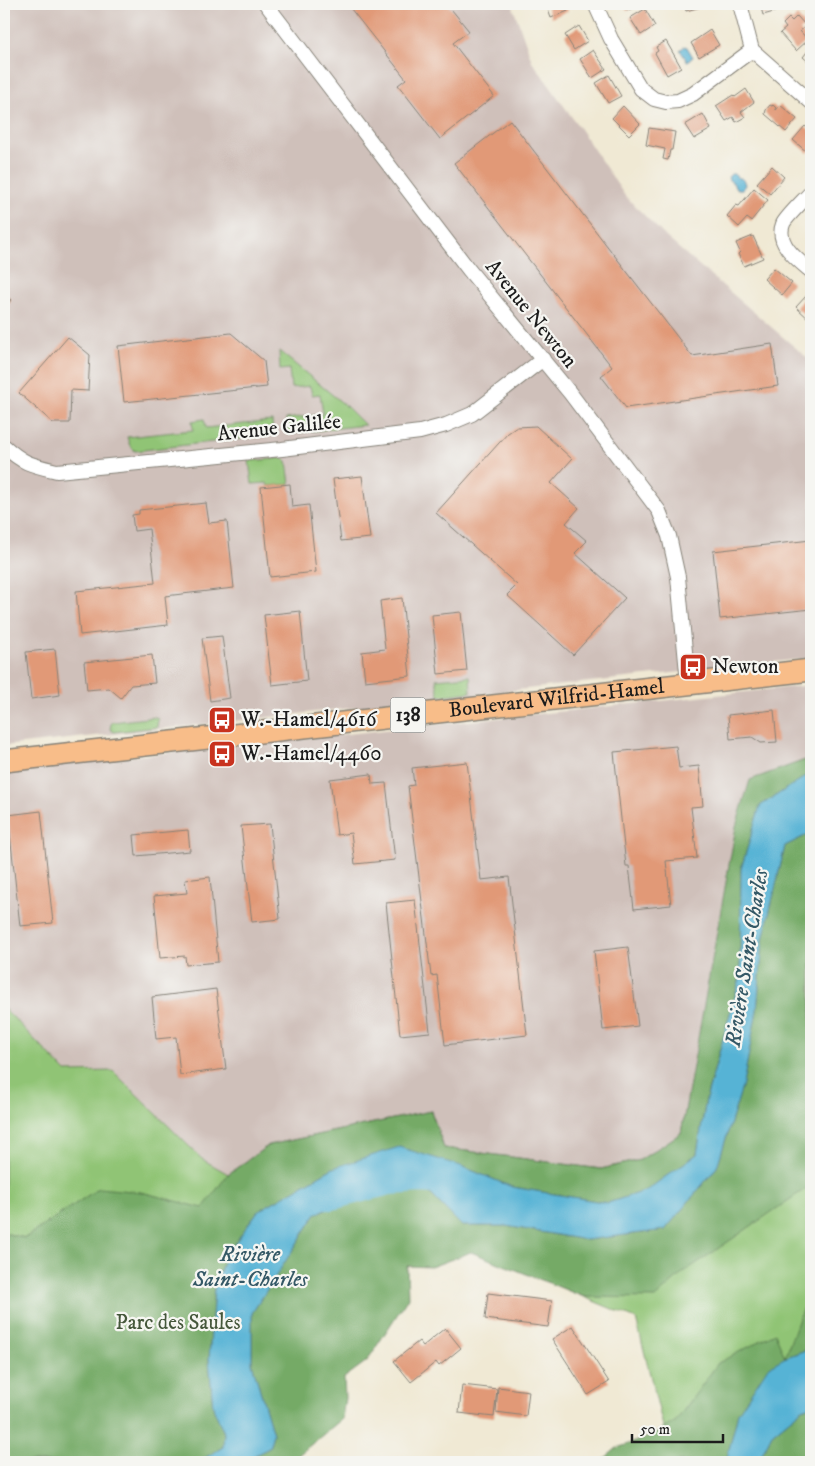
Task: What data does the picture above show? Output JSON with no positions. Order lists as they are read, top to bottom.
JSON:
{
  "streets": {
    "main road": ["Boulevard Wilfrid-Hamel", "138"],
    "street": ["Avenue Newton", "Avenue Galilée"]
  },
  "crossings": [
    ["Avenue Newton", "Avenue Galilée"],
    ["Avenue Newton", "Boulevard Wilfrid-Hamel"]
  ],
  "water": ["Rivière Saint-Charles"],
  "parks": ["Parc des Saules"],
  "places": {
    "bus stop": ["Newton", "W.-Hamel/4616", "W.-Hamel/4460"]
  },
  "scale_bar": "50 m"
}
